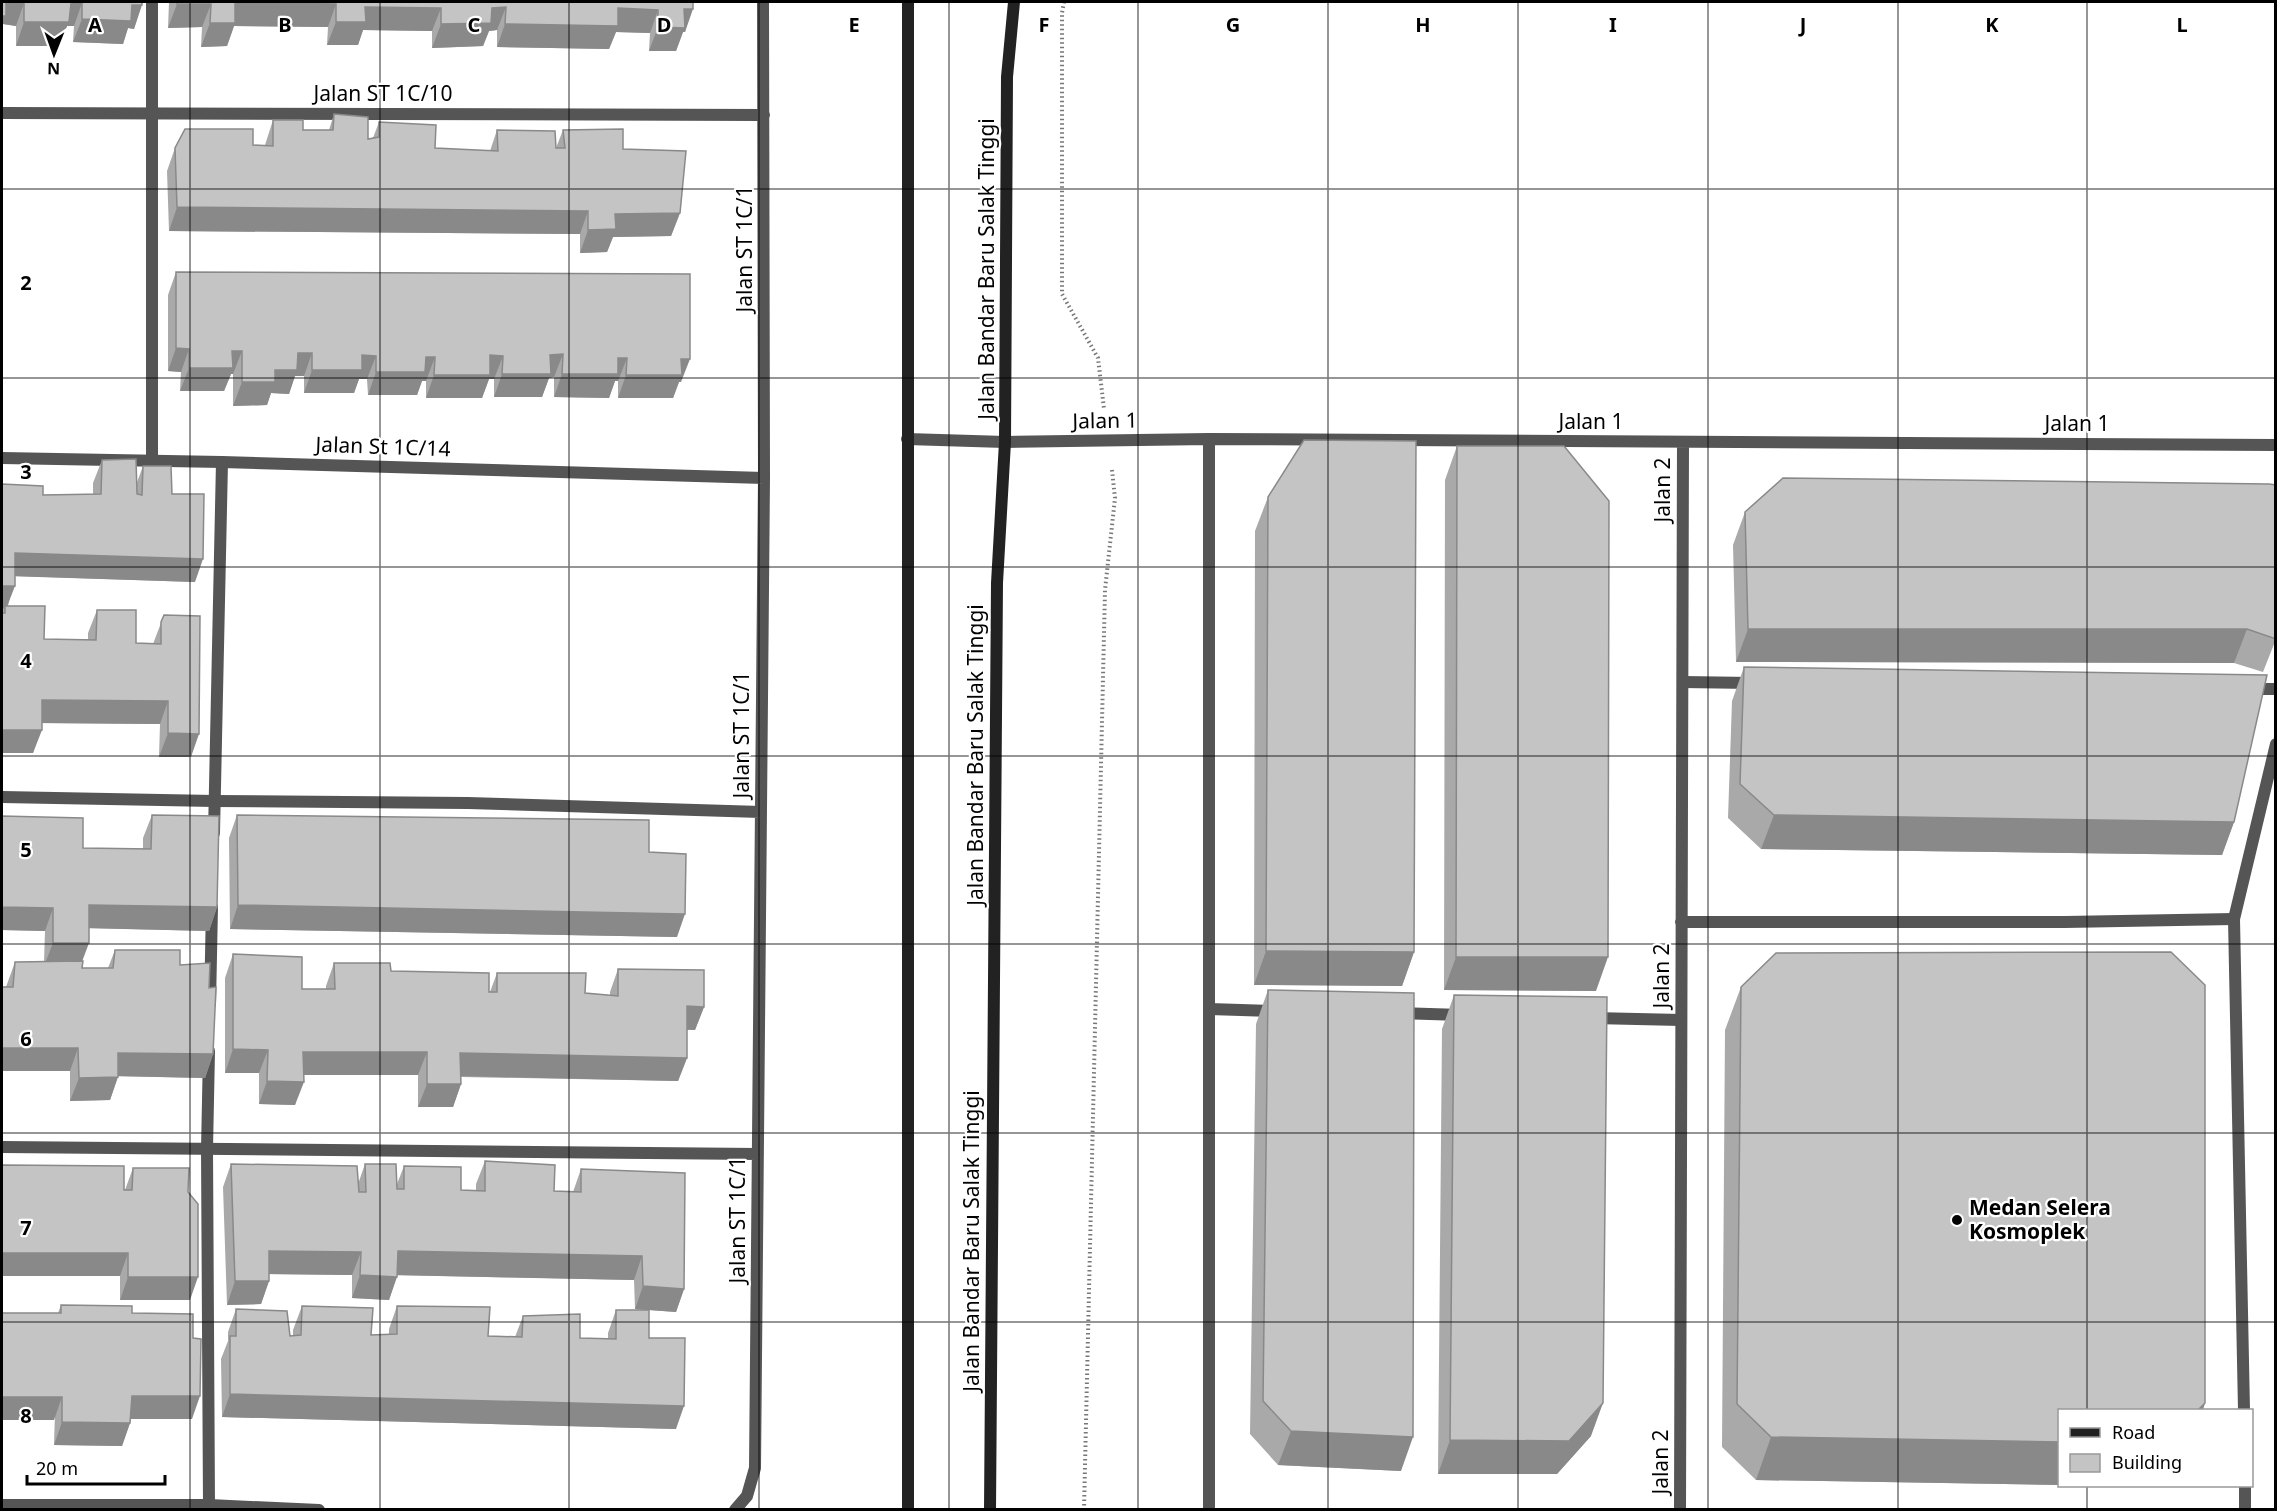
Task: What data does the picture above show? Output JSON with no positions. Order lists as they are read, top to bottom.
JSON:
{
  "streets": {
    "main road": ["Jalan Bandar Baru Salak Tinggi"],
    "street": [
      "Jalan ST 1C/10",
      "Jalan ST 1C/1",
      "Jalan 1",
      "Jalan St 1C/14",
      "Jalan 2"
    ]
  },
  "crossings": [
    ["Jalan ST 1C/10", "Jalan ST 1C/1"],
    ["Jalan ST 1C/1", "Jalan St 1C/14"],
    ["Jalan Bandar Baru Salak Tinggi", "Jalan 1"],
    ["Jalan 1", "Jalan 2"]
  ],
  "places": ["Medan Selera Kosmoplek"],
  "legend": ["Road", "Building"],
  "scale_bar": "20 m",
  "north": "bottom",
  "grid": {
    "columns": [
      "A",
      "B",
      "C",
      "D",
      "E",
      "F",
      "G",
      "H",
      "I",
      "J",
      "K",
      "L"
    ],
    "rows": [
      "2",
      "3",
      "4",
      "5",
      "6",
      "7",
      "8"
    ]
  }
}
